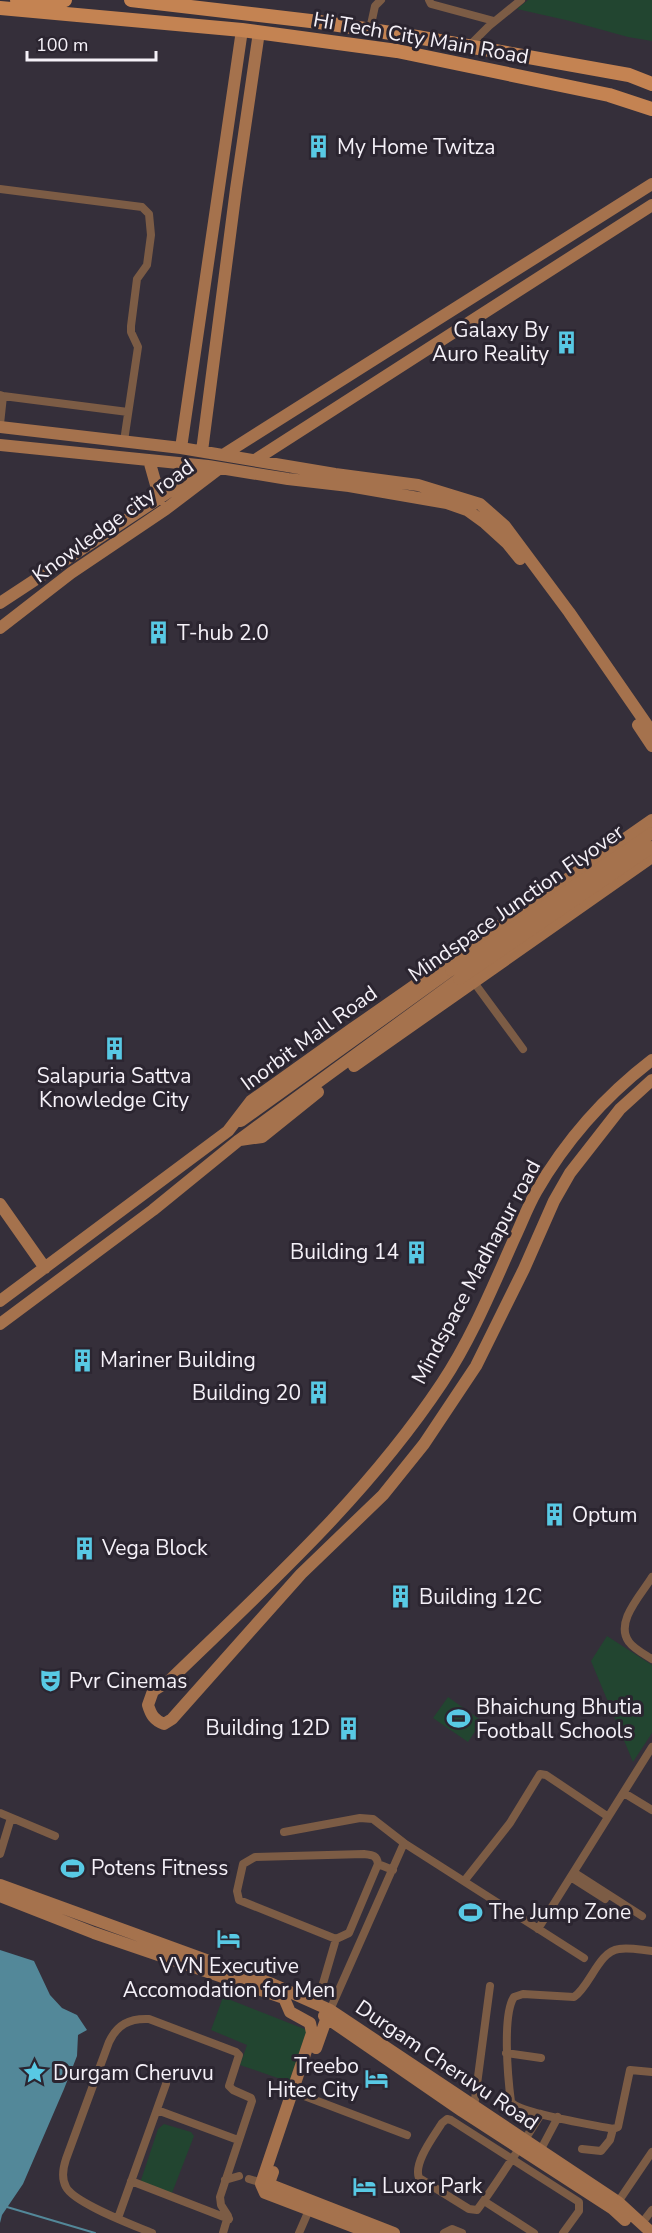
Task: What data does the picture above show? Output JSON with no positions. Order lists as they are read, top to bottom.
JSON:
{
  "streets": {
    "main road": ["Hi Tech City Main Road"],
    "street": [
      "Knowledge city road",
      "Mindspace Junction Flyover",
      "Inorbit Mall Road",
      "Mindspace Madhapur road",
      "Durgam Cheruvu Road"
    ]
  },
  "crossings": [
    ["Mindspace Junction Flyover", "Inorbit Mall Road"]
  ],
  "places": {
    "building": [
      "My Home Twitza",
      "Galaxy By Auro Reality",
      "T-hub 2.0",
      "Salapuria Sattva Knowledge City",
      "Building 14",
      "Mariner Building",
      "Building 20",
      "Optum",
      "Vega Block",
      "Building 12C",
      "Building 12D"
    ],
    "theatre": ["Pvr Cinemas"],
    "sports": ["Bhaichung Bhutia Football Schools", "Potens Fitness", "The Jump Zone"],
    "hotel": ["VVN Executive Accomodation for Men", "Treebo Hitec City", "Luxor Park"],
    "place": ["Durgam Cheruvu"]
  },
  "scale_bar": "100 m"
}
